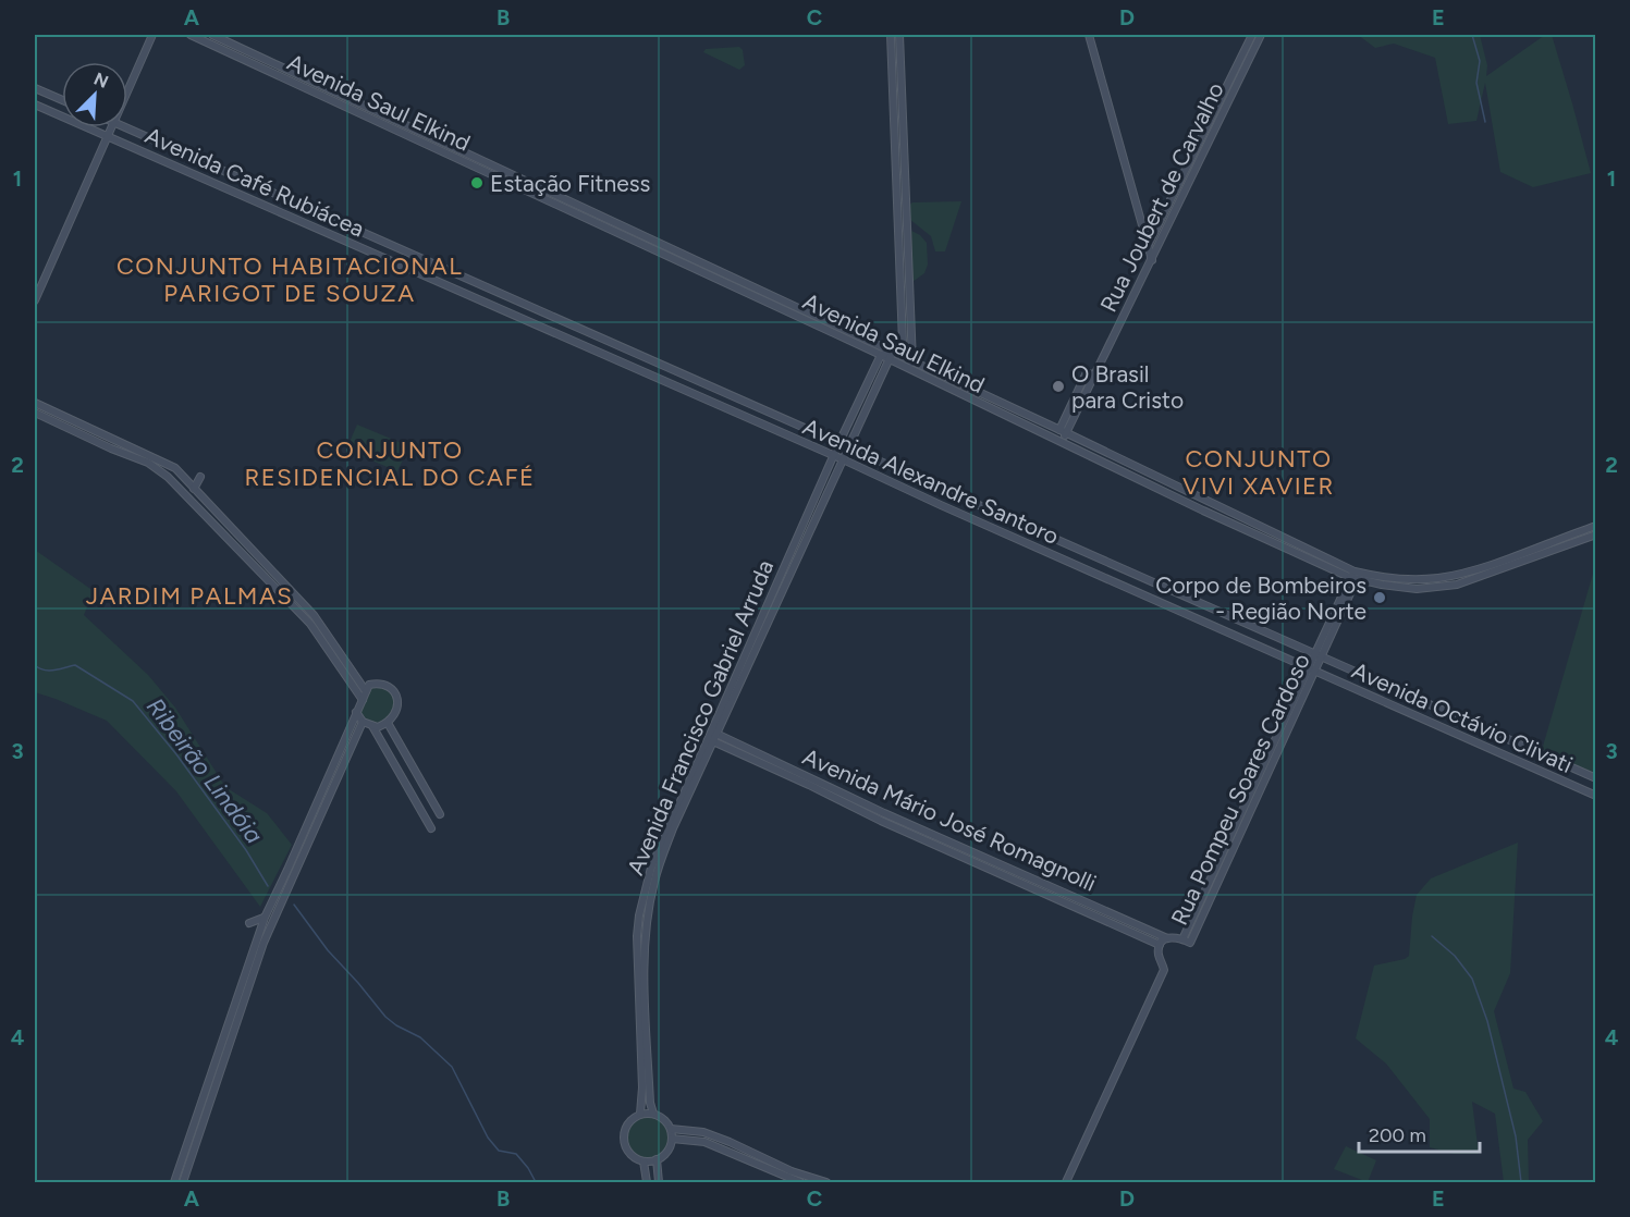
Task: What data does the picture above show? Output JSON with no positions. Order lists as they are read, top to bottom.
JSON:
{
  "streets": {
    "street": [
      "Avenida Saul Elkind",
      "Avenida Café Rubiácea",
      "Rua Joubert de Carvalho",
      "Avenida Alexandre Santoro",
      "Avenida Francisco Gabriel Arruda",
      "Avenida Octávio Clivati",
      "Rua Pompeu Soares Cardoso",
      "Avenida Mário José Romagnolli"
    ]
  },
  "crossings": [
    ["Avenida Saul Elkind", "Rua Joubert de Carvalho"],
    ["Avenida Saul Elkind", "Avenida Francisco Gabriel Arruda"],
    ["Avenida Saul Elkind", "Rua Pompeu Soares Cardoso"],
    ["Avenida Café Rubiácea", "Avenida Alexandre Santoro"],
    ["Avenida Alexandre Santoro", "Avenida Francisco Gabriel Arruda"],
    ["Avenida Alexandre Santoro", "Avenida Octávio Clivati"],
    ["Avenida Alexandre Santoro", "Rua Pompeu Soares Cardoso"],
    ["Avenida Francisco Gabriel Arruda", "Avenida Mário José Romagnolli"],
    ["Avenida Octávio Clivati", "Rua Pompeu Soares Cardoso"],
    ["Rua Pompeu Soares Cardoso", "Avenida Mário José Romagnolli"]
  ],
  "districts": [
    "CONJUNTO HABITACIONAL PARIGOT DE SOUZA",
    "CONJUNTO RESIDENCIAL DO CAFÉ",
    "CONJUNTO VIVI XAVIER",
    "JARDIM PALMAS"
  ],
  "water": ["Ribeirão Lindóia"],
  "places": ["Estação Fitness", "O Brasil para Cristo", "Corpo de Bombeiros - Região Norte"],
  "scale_bar": "200 m",
  "north": "top right",
  "grid": {
    "columns": [
      "A",
      "B",
      "C",
      "D",
      "E"
    ],
    "rows": [
      "1",
      "2",
      "3",
      "4"
    ]
  }
}
